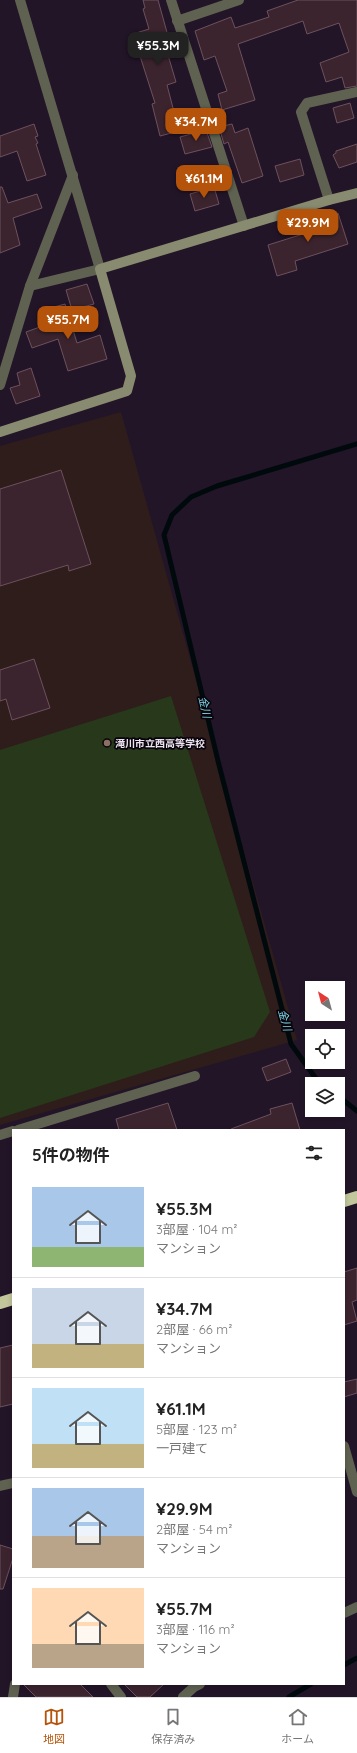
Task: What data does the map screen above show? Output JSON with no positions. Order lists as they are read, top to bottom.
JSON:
{
  "water": ["金川"],
  "places": ["滝川市立西高等学校"],
  "north": "top left",
  "page": {
    "price": [
      "¥55.3M",
      "¥34.7M",
      "¥61.1M",
      "¥29.9M",
      "¥55.7M"
    ],
    "heading": "5件の物件",
    "list": [
      {
        "name": "¥55.3M",
        "note": "3部屋 · 104 m² · マンション"
      },
      {
        "name": "¥34.7M",
        "note": "2部屋 · 66 m² · マンション"
      },
      {
        "name": "¥61.1M",
        "note": "5部屋 · 123 m² · 一戸建て"
      },
      {
        "name": "¥29.9M",
        "note": "2部屋 · 54 m² · マンション"
      },
      {
        "name": "¥55.7M",
        "note": "3部屋 · 116 m² · マンション"
      }
    ],
    "tabs": ["地図", "保存済み", "ホーム"]
  }
}
